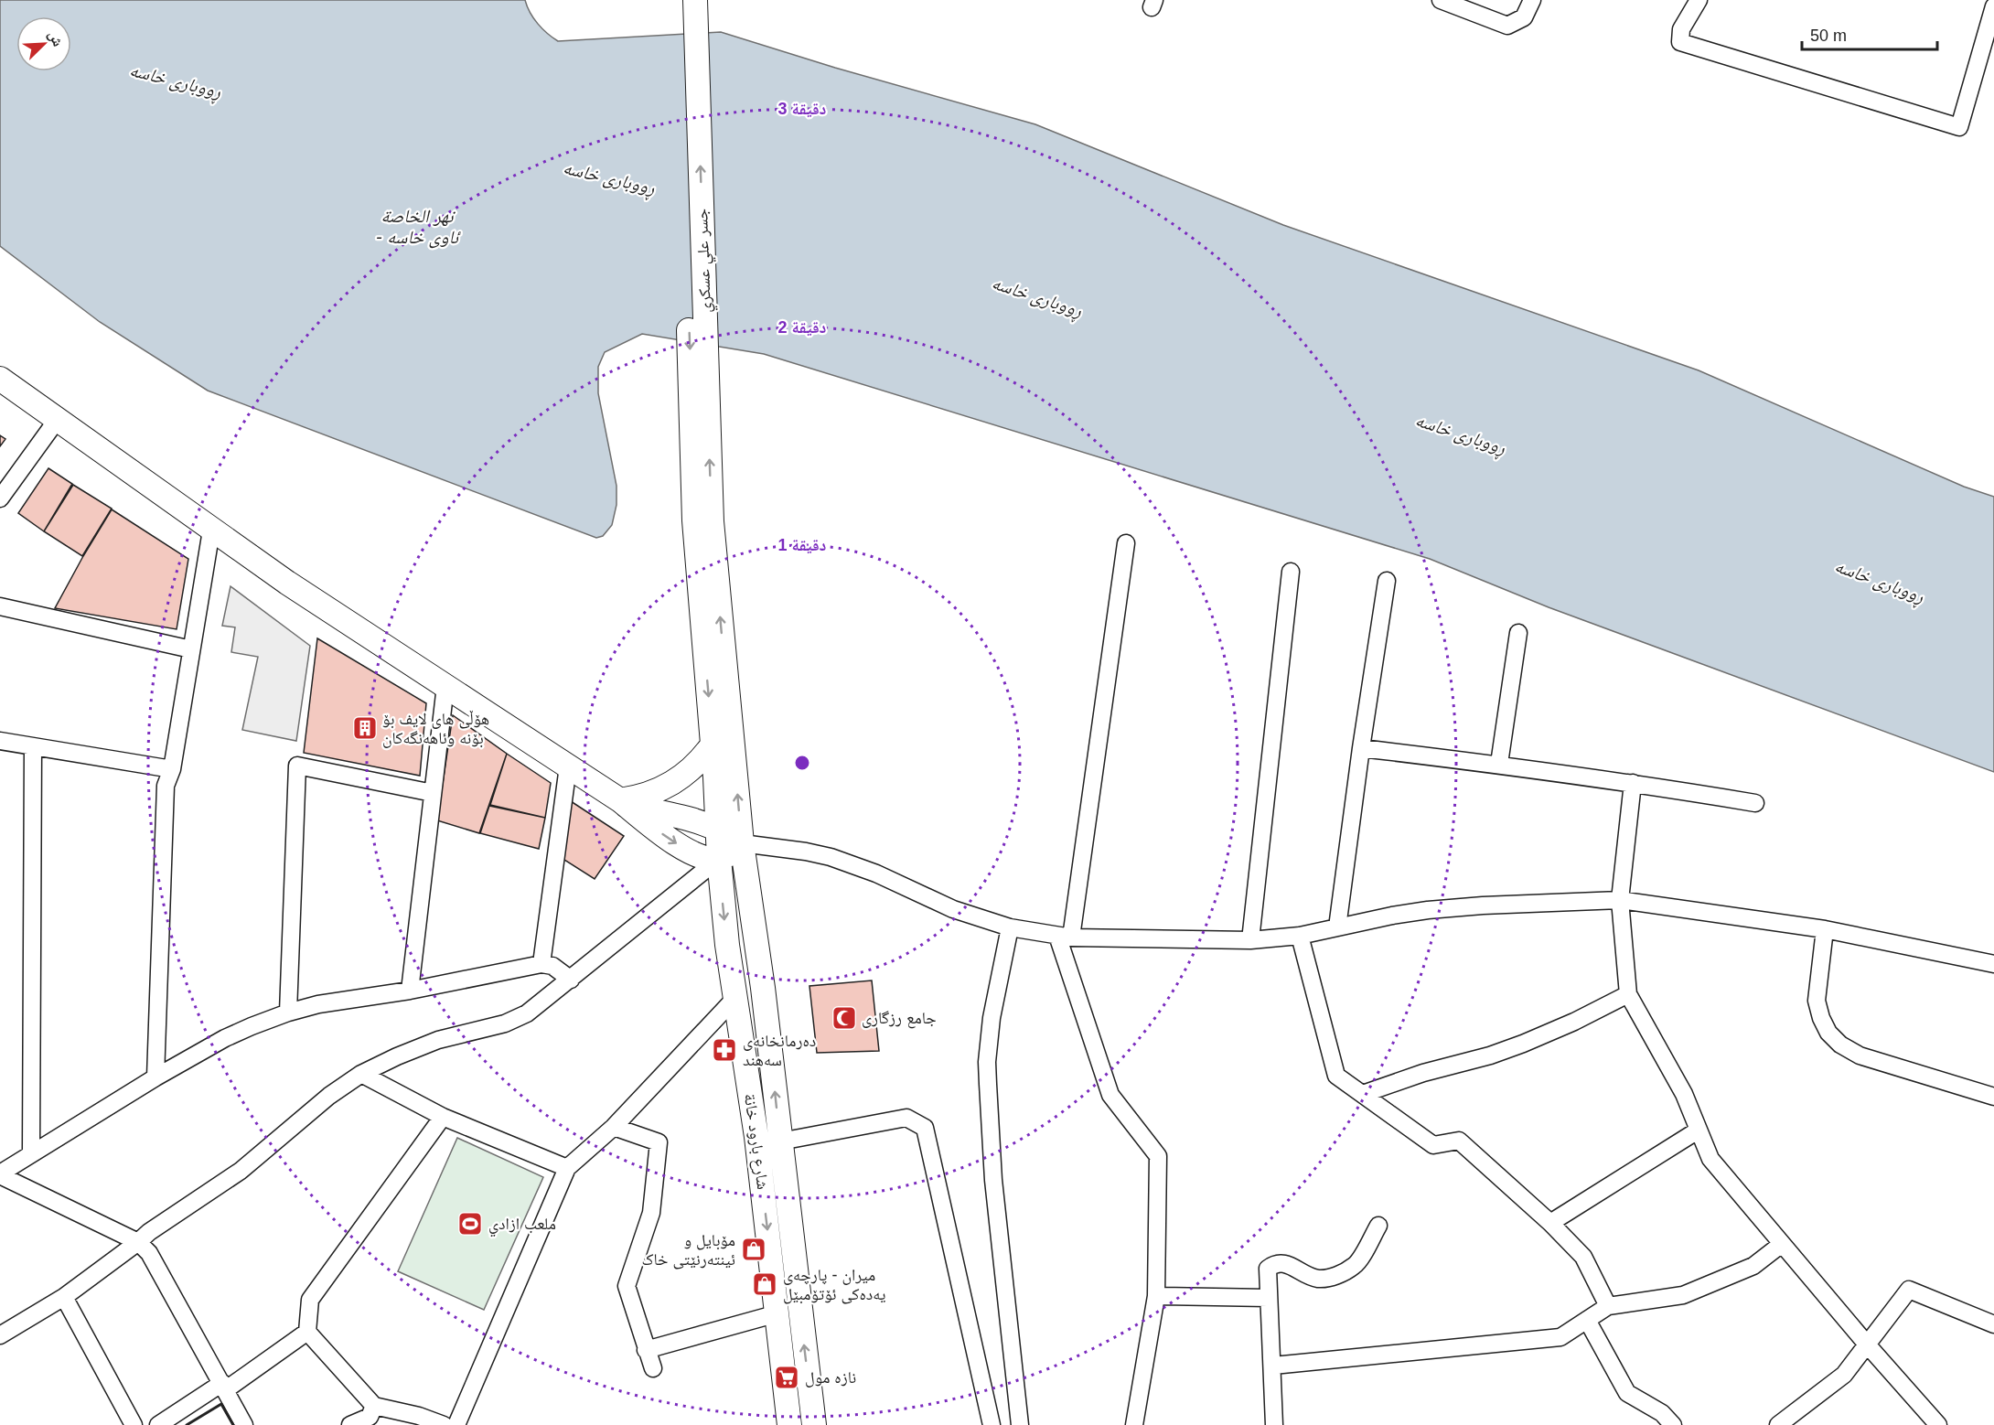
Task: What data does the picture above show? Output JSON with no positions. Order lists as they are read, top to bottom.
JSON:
{
  "streets": {
    "main road": ["جسر علي عسكري", "شارع بارود خانة"]
  },
  "crossings": [
    ["جسر علي عسكري", "شارع بارود خانة"]
  ],
  "water": ["ڕووباری خاسە", "نهر الخاصة - ئاوی خاسە"],
  "places": {
    "building": ["هۆڵی های لایف بۆ بۆنە وئاهەنگەکان"],
    "mosque": ["جامع رزگاری"],
    "pharmacy": ["دەرمانخانەی سەهند"],
    "sports": ["ملعب ازادي"],
    "shop": ["مۆبایل و ئینتەرنێتی خاک", "میران - پارچەی یەدەکی ئۆتۆمبێل"],
    "supermarket": ["نازه مول"]
  },
  "scale_bar": "50 m",
  "north": "top right",
  "rings": ["3 دقيقة", "2 دقيقة", "1 دقيقة"]
}
